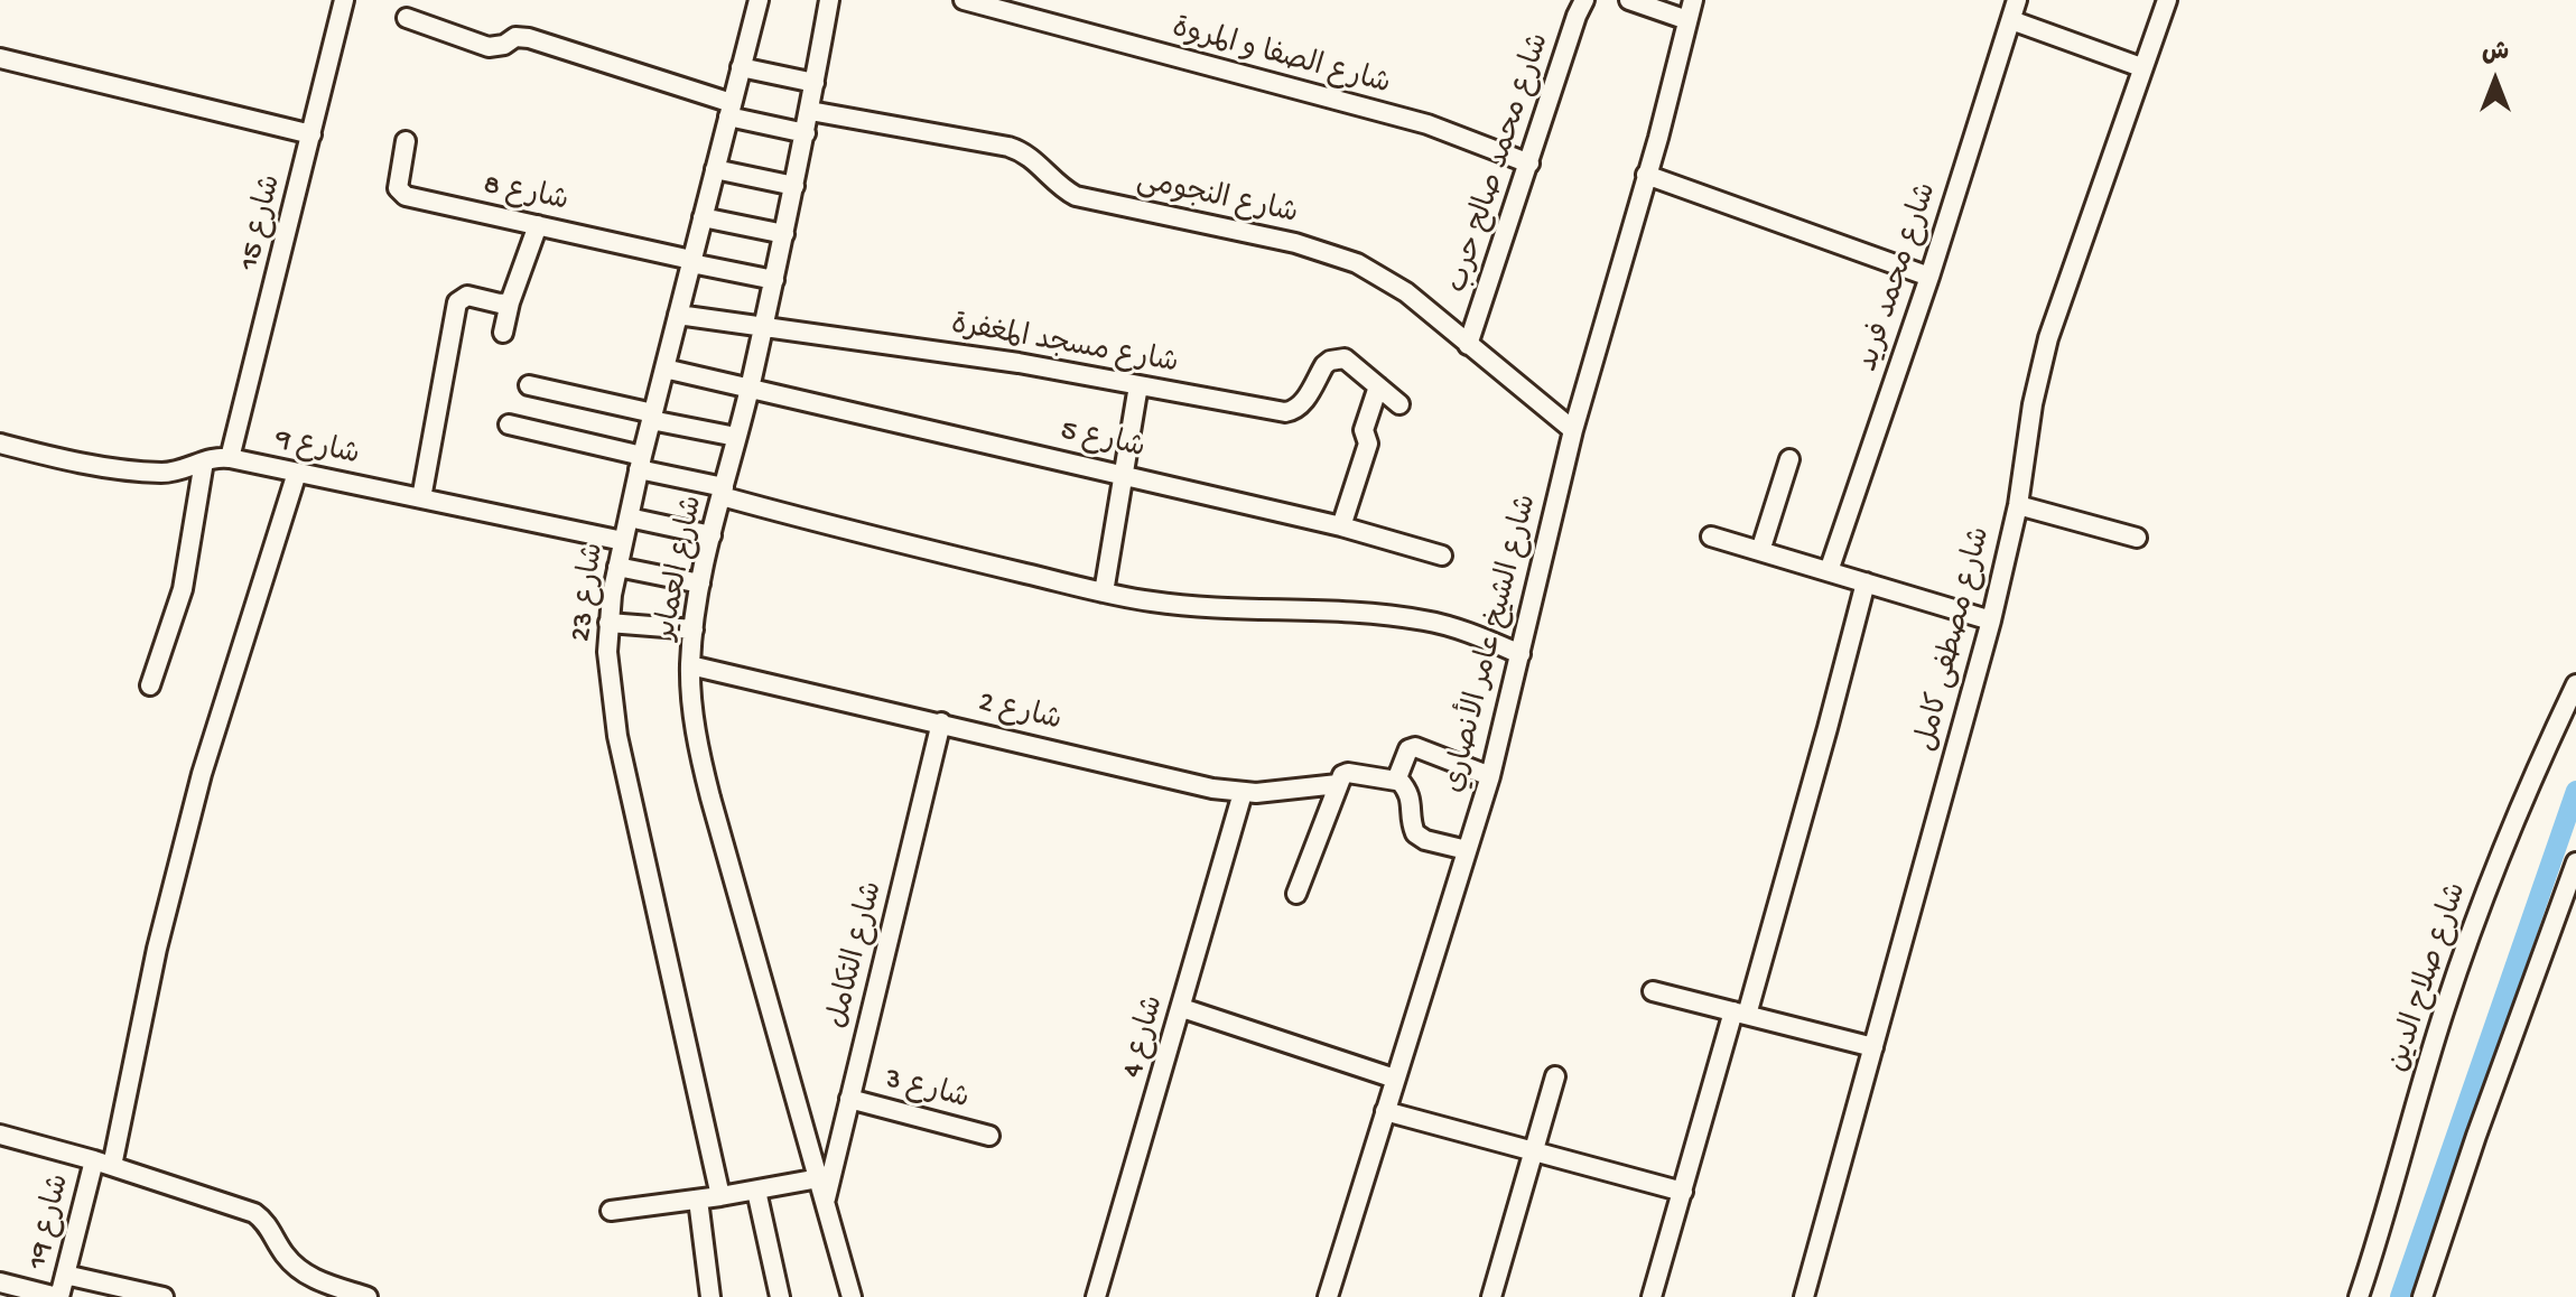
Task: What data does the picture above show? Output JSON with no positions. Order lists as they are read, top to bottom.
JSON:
{
  "streets": {
    "street": [
      "شارع الصفا و المروة",
      "شارع محمد صالح حرب",
      "شارع 8",
      "شارع النجومى",
      "شارع 15",
      "شارع محمد فريد",
      "شارع مسجد المغفرة",
      "شارع 5",
      "شارع 9",
      "شارع العماير",
      "شارع 23",
      "شارع مصطفى كامل",
      "شارع الشيخ عامر الأنصاري",
      "شارع 2",
      "شارع التكامل",
      "شارع صلاح الدين",
      "شارع 4",
      "شارع 3",
      "شارع 19"
    ]
  },
  "crossings": [
    ["شارع الصفا و المروة", "شارع محمد صالح حرب"],
    ["شارع محمد صالح حرب", "شارع النجومى"],
    ["شارع 8", "شارع العماير"],
    ["شارع 8", "شارع 23"],
    ["شارع النجومى", "شارع العماير"],
    ["شارع النجومى", "شارع الشيخ عامر الأنصاري"],
    ["شارع 15", "شارع 9"],
    ["شارع مسجد المغفرة", "شارع العماير"],
    ["شارع مسجد المغفرة", "شارع 23"],
    ["شارع 5", "شارع العماير"],
    ["شارع 5", "شارع 23"],
    ["شارع 9", "شارع 23"],
    ["شارع 9", "شارع 19"],
    ["شارع العماير", "شارع 2"],
    ["شارع العماير", "شارع التكامل"],
    ["شارع 2", "شارع التكامل"],
    ["شارع 2", "شارع 4"],
    ["شارع التكامل", "شارع 3"]
  ],
  "north": "top"
}
